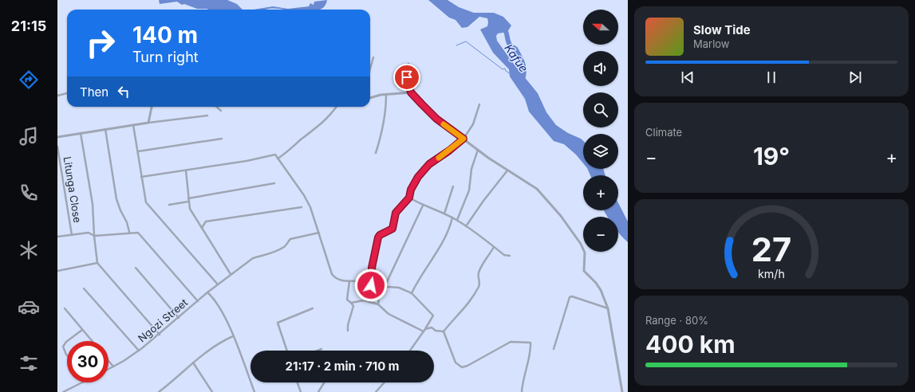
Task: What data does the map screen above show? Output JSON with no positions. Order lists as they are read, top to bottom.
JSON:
{
  "streets": {
    "street": ["Litunga Close", "Ngozi Street"]
  },
  "water": ["Kafue"],
  "north": "left",
  "page": {
    "tabs": "21:15",
    "map_buttons": ["+", "−"],
    "turn": ["140 m", "Turn right"],
    "song": ["Slow Tide", "Marlow"],
    "then": "Then",
    "tile": [
      "Climate",
      ["Range · 80%", "400 km"]
    ],
    "heat": ["−", "19°", "+"],
    "limit": "30",
    "trip": "21:17 · 2 min · 710 m",
    "gauge": ["27", "km/h"]
  }
}
